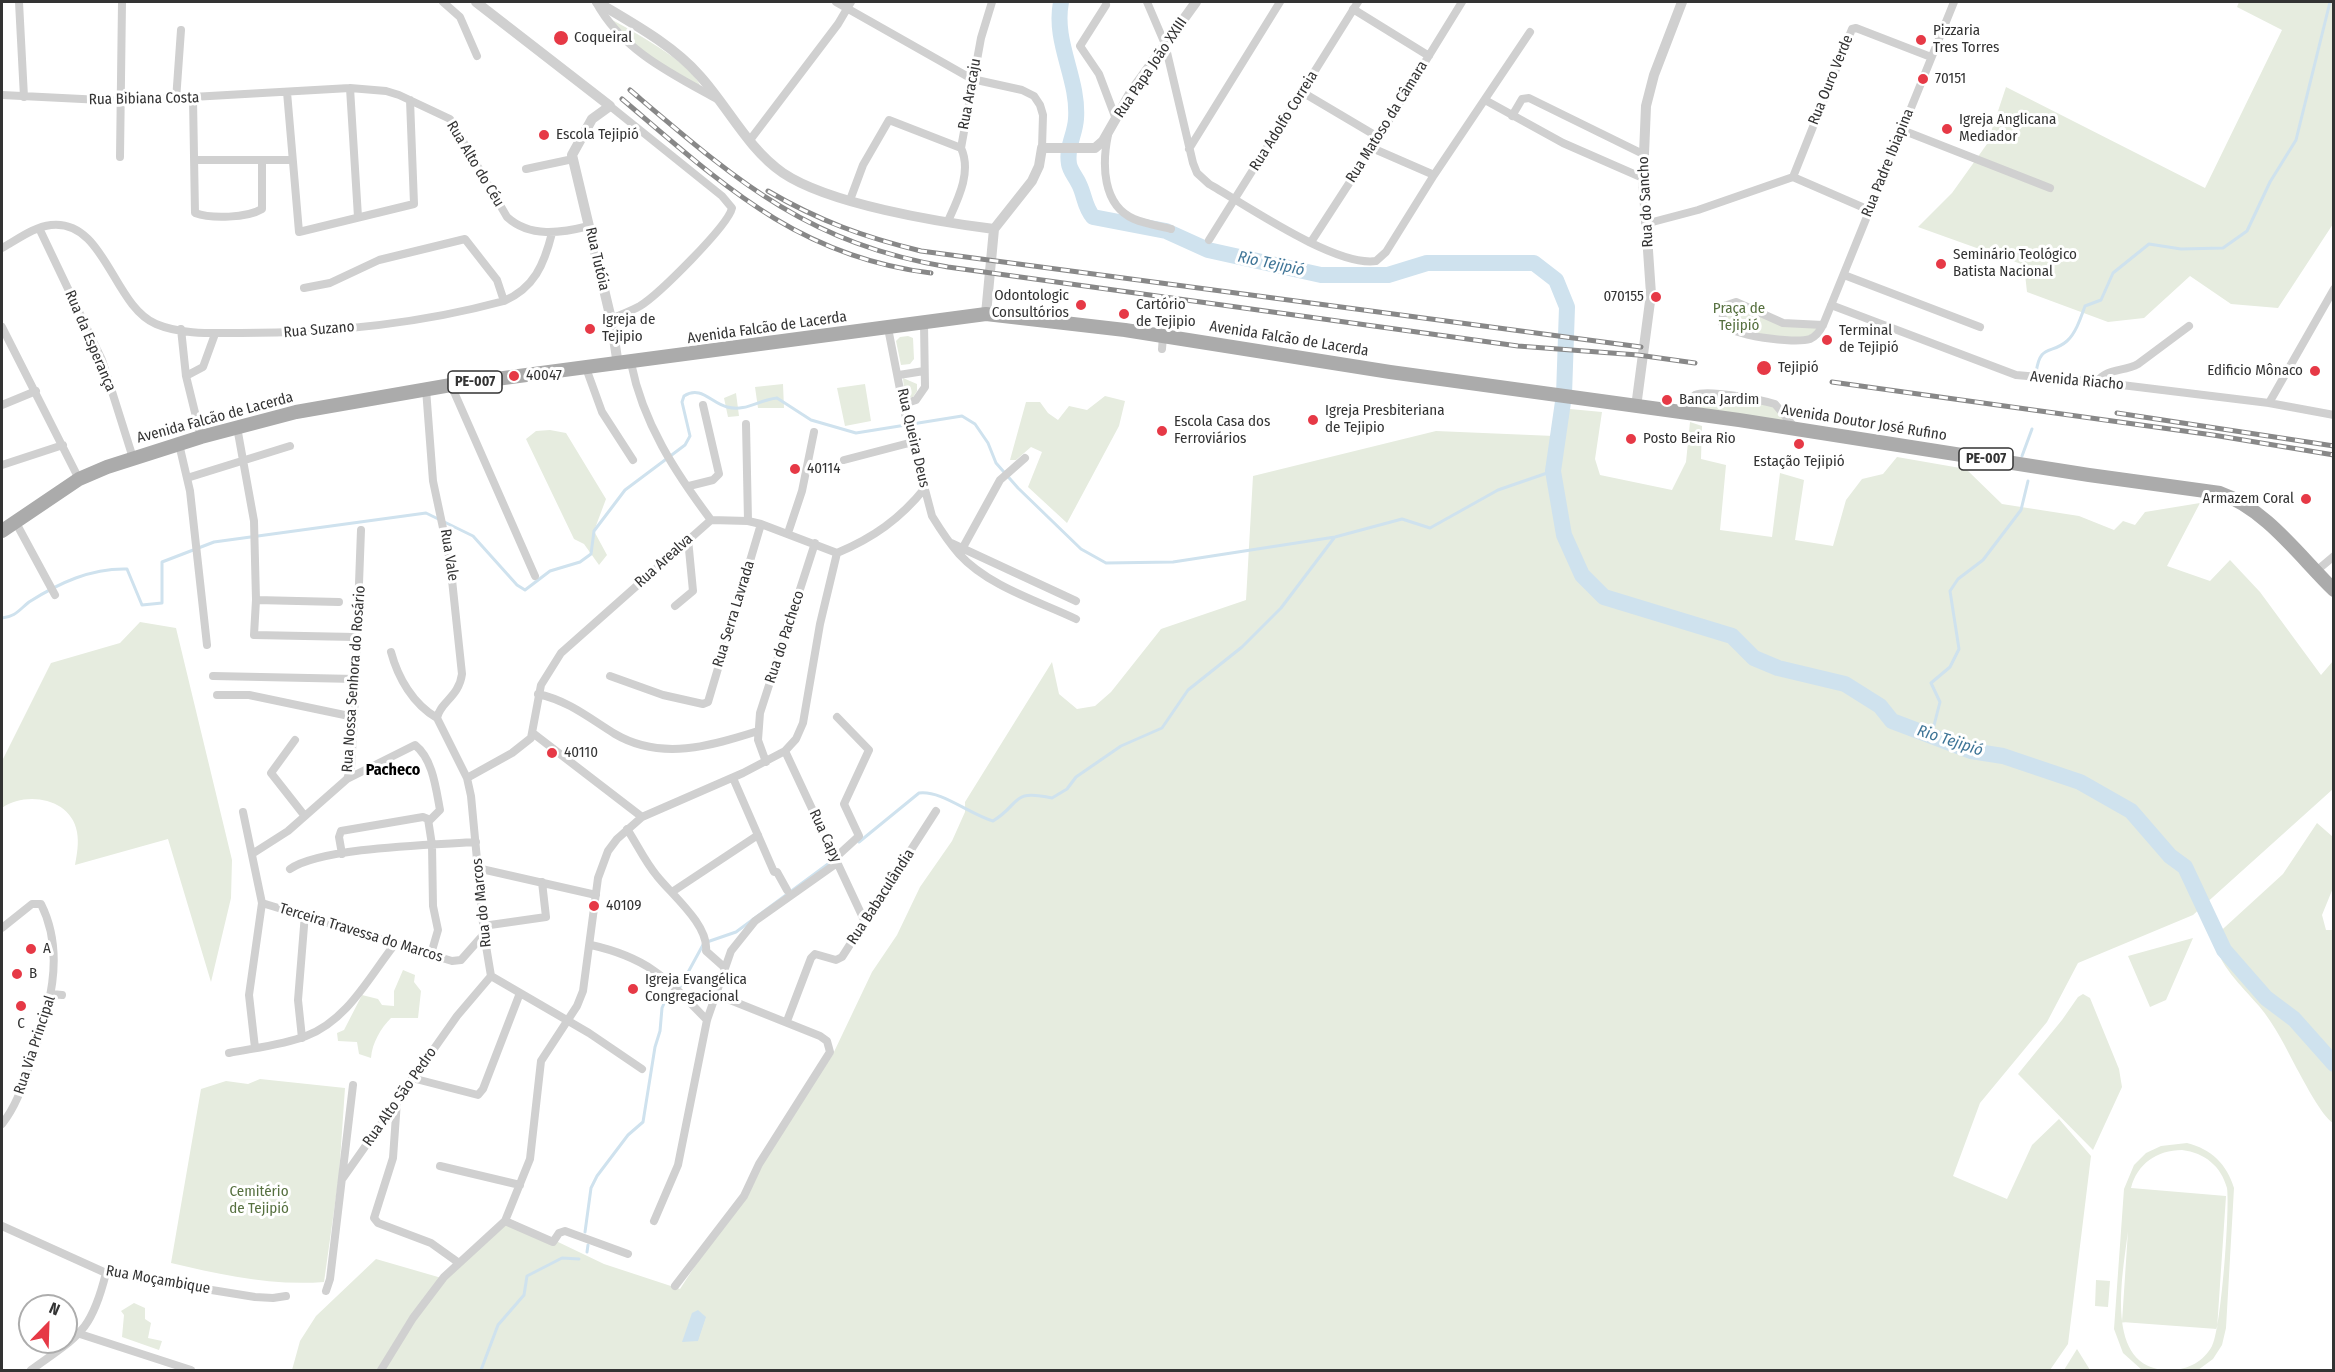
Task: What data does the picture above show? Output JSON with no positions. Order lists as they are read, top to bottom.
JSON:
{
  "streets": {
    "main road": ["Avenida Falcão de Lacerda", "PE-007", "Avenida Doutor José Rufino"],
    "street": [
      "Rua Papa João XXIII",
      "Rua Ouro Verde",
      "Rua Aracaju",
      "Rua Bibiana Costa",
      "Rua Adolfo Correia",
      "Rua Matoso da Câmara",
      "Rua Padre Ibiapina",
      "Rua Alto do Céu",
      "Rua do Sancho",
      "Rua Tutóia",
      "Rua Suzano",
      "Rua da Esperança",
      "Avenida Riacho",
      "Rua Queira Deus",
      "Rua Vale",
      "Rua Arealva",
      "Rua Serra Lavrada",
      "Rua do Pacheco",
      "Rua Nossa Senhora do Rosário",
      "Rua Capy",
      "Rua Babaculândia",
      "Rua do Marcos",
      "Terceira Travessa do Marcos",
      "Rua Via Principal",
      "Rua Alto São Pedro",
      "Rua Moçambique"
    ]
  },
  "crossings": [
    ["Rua Ouro Verde", "Rua Padre Ibiapina"],
    ["Rua Bibiana Costa", "Rua Alto do Céu"],
    ["Rua Padre Ibiapina", "Avenida Riacho"],
    ["Rua Alto do Céu", "Rua Tutóia"],
    ["Rua Alto do Céu", "Rua Suzano"],
    ["Rua do Sancho", "Avenida Doutor José Rufino"],
    ["Rua Tutóia", "Avenida Falcão de Lacerda"],
    ["Avenida Falcão de Lacerda", "Rua da Esperança"],
    ["Avenida Falcão de Lacerda", "Avenida Doutor José Rufino"],
    ["Avenida Falcão de Lacerda", "Rua Queira Deus"],
    ["Avenida Falcão de Lacerda", "Rua Vale"],
    ["Rua Suzano", "Rua da Esperança"],
    ["Rua Vale", "Rua do Marcos"],
    ["Rua Capy", "Rua Babaculândia"],
    ["Rua do Marcos", "Terceira Travessa do Marcos"],
    ["Rua do Marcos", "Rua Alto São Pedro"]
  ],
  "districts": ["Pacheco"],
  "water": ["Rio Tejipió"],
  "parks": ["Praça de Tejipió", "Cemitério de Tejipió"],
  "places": [
    "Coqueiral",
    "Pizzaria Tres Torres",
    "70151",
    "Igreja Anglicana Mediador",
    "Escola Tejipió",
    "Seminário Teológico Batista Nacional",
    "070155",
    "Odontologic Consultórios",
    "Cartório de Tejipio",
    "Igreja de Tejipio",
    "Terminal de Tejipió",
    "Tejipió",
    "Edificio Mônaco",
    "40047",
    "Banca Jardim",
    "Igreja Presbiteriana de Tejipio",
    "Escola Casa dos Ferroviários",
    "Posto Beira Rio",
    "Estação Tejipió",
    "40114",
    "Armazem Coral",
    "40110",
    "40109",
    "A",
    "B",
    "Igreja Evangélica Congregacional",
    "C"
  ],
  "north": "top right"
}
